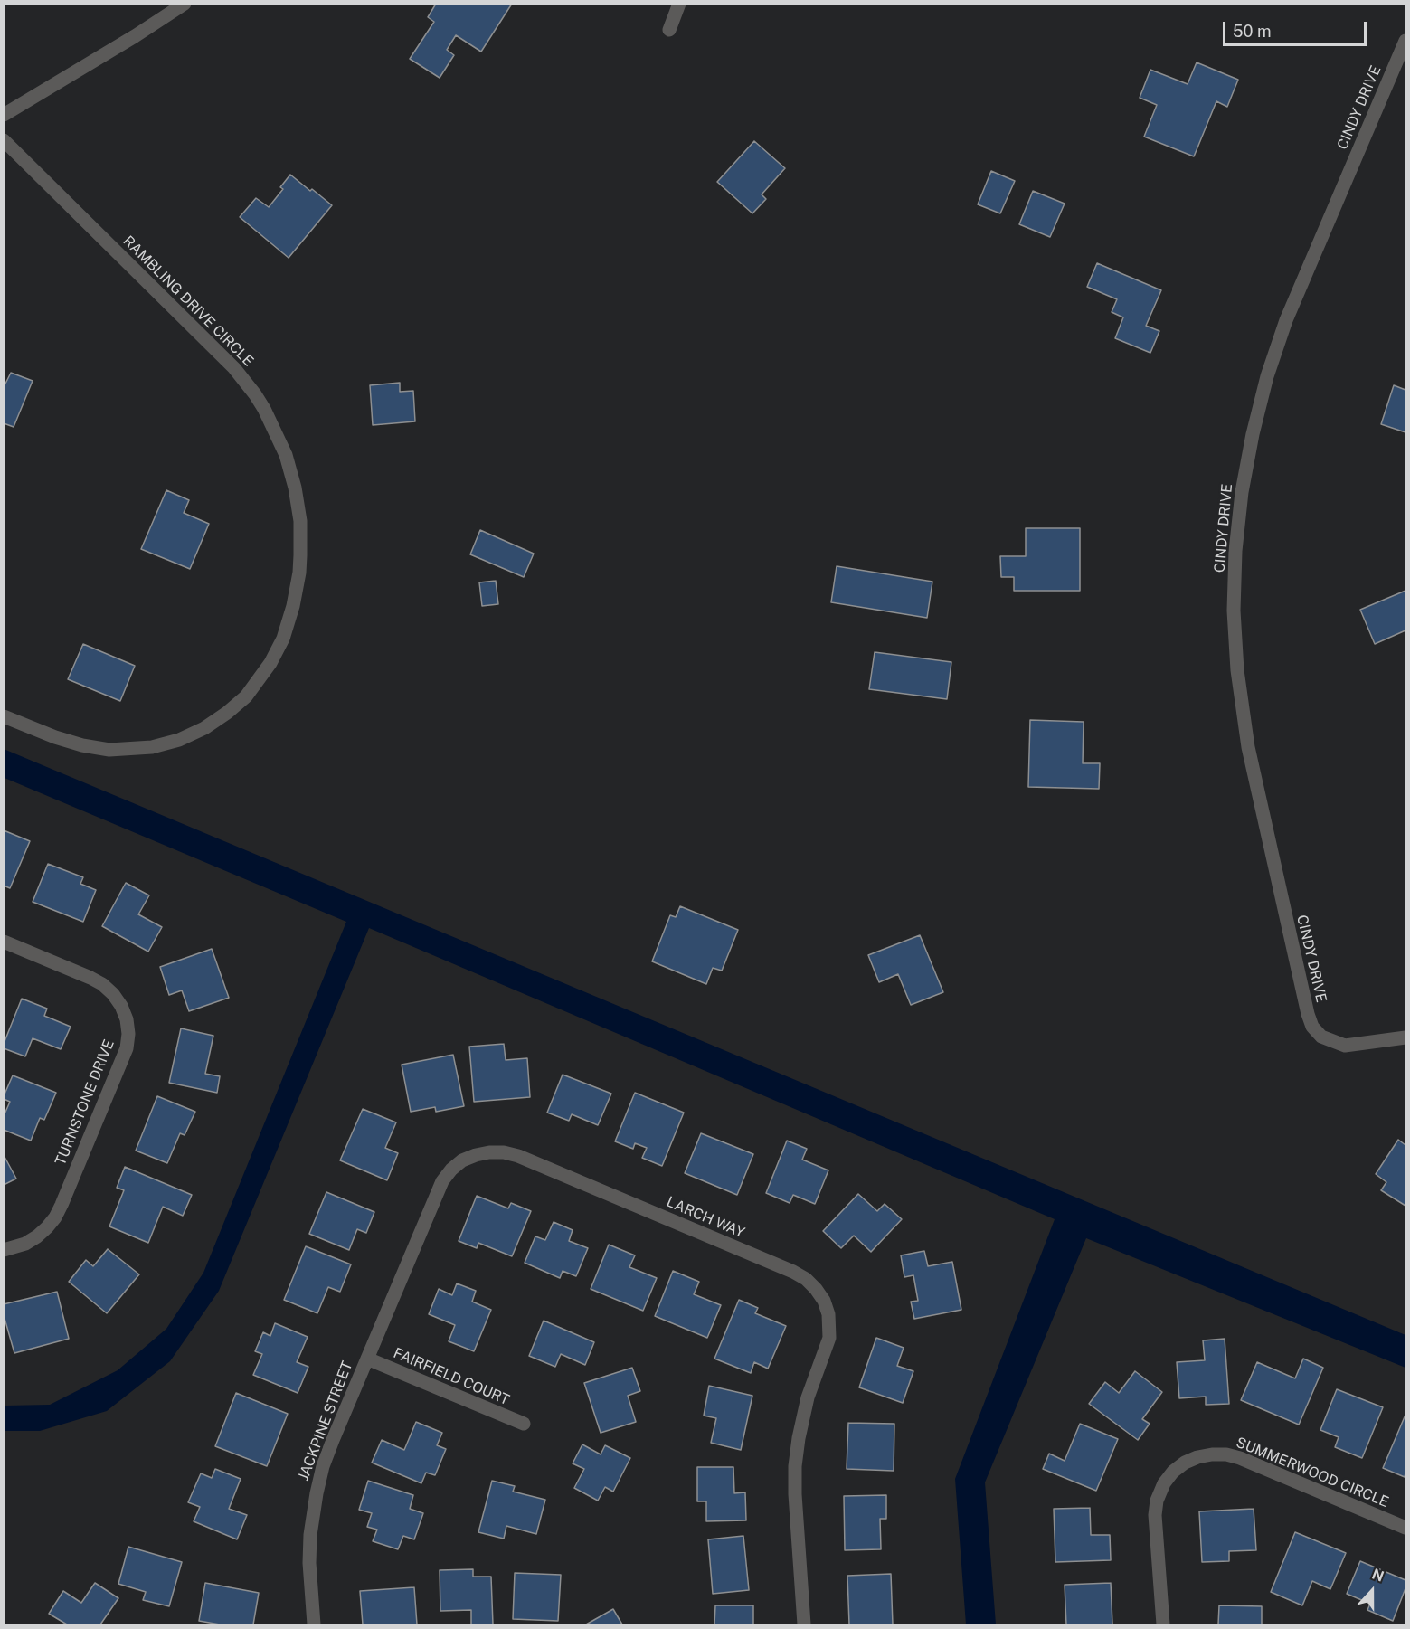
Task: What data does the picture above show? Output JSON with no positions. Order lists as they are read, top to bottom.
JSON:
{
  "streets": {
    "street": [
      "CINDY DRIVE",
      "RAMBLING DRIVE CIRCLE",
      "TURNSTONE DRIVE",
      "LARCH WAY",
      "FAIRFIELD COURT",
      "JACKPINE STREET",
      "SUMMERWOOD CIRCLE"
    ]
  },
  "crossings": [
    ["LARCH WAY", "FAIRFIELD COURT"],
    ["LARCH WAY", "JACKPINE STREET"],
    ["FAIRFIELD COURT", "JACKPINE STREET"]
  ],
  "scale_bar": "50 m",
  "north": "top"
}
